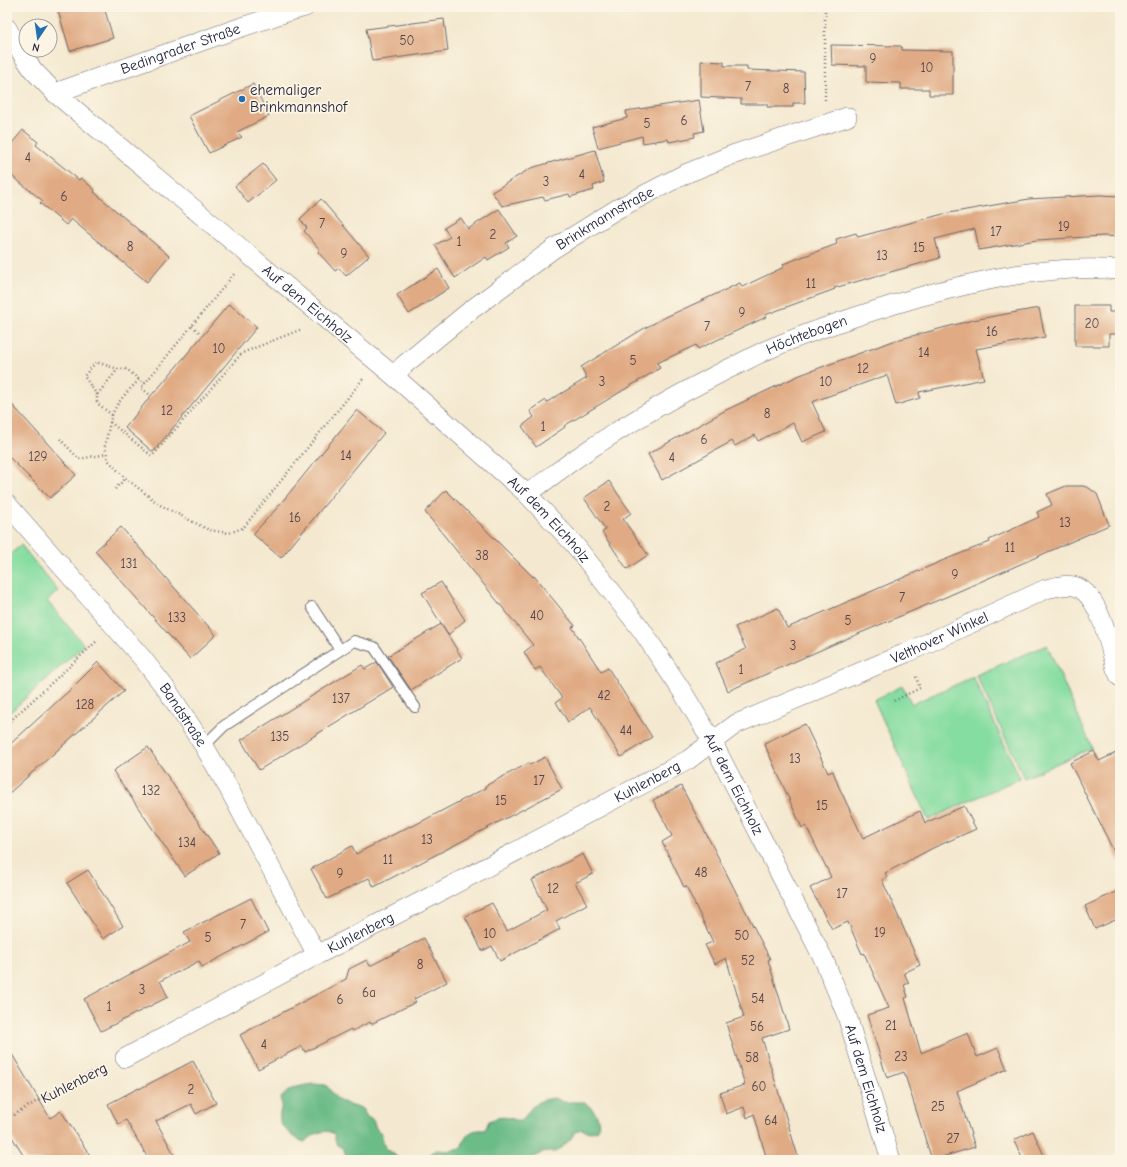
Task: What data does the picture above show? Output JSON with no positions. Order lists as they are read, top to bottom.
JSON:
{
  "streets": {
    "street": [
      "Bedingrader Straße",
      "Brinkmannstraße",
      "Auf dem Eichholz",
      "Höchtebogen",
      "Velthover Winkel",
      "Bandstraße",
      "Kuhlenberg"
    ]
  },
  "crossings": [
    ["Bedingrader Straße", "Auf dem Eichholz"],
    ["Brinkmannstraße", "Auf dem Eichholz"],
    ["Auf dem Eichholz", "Höchtebogen"],
    ["Auf dem Eichholz", "Velthover Winkel"],
    ["Auf dem Eichholz", "Kuhlenberg"],
    ["Velthover Winkel", "Kuhlenberg"],
    ["Bandstraße", "Kuhlenberg"]
  ],
  "places": ["ehemaliger Brinkmannshof"],
  "house_numbers": [
    "50",
    "9",
    "10",
    "7",
    "8",
    "6",
    "5",
    "4",
    "4",
    "3",
    "6",
    "7",
    "19",
    "17",
    "2",
    "1",
    "8",
    "15",
    "9",
    "13",
    "11",
    "9",
    "20",
    "7",
    "16",
    "10",
    "14",
    "5",
    "12",
    "3",
    "10",
    "12",
    "8",
    "1",
    "6",
    "14",
    "129",
    "4",
    "2",
    "16",
    "13",
    "11",
    "38",
    "131",
    "9",
    "7",
    "40",
    "133",
    "5",
    "3",
    "1",
    "42",
    "137",
    "128",
    "44",
    "135",
    "13",
    "17",
    "132",
    "15",
    "15",
    "13",
    "134",
    "11",
    "48",
    "9",
    "12",
    "17",
    "7",
    "19",
    "10",
    "50",
    "5",
    "52",
    "8",
    "3",
    "6a",
    "54",
    "6",
    "1",
    "21",
    "56",
    "4",
    "23",
    "58",
    "60",
    "2",
    "25",
    "64",
    "27"
  ],
  "north": "bottom"
}
